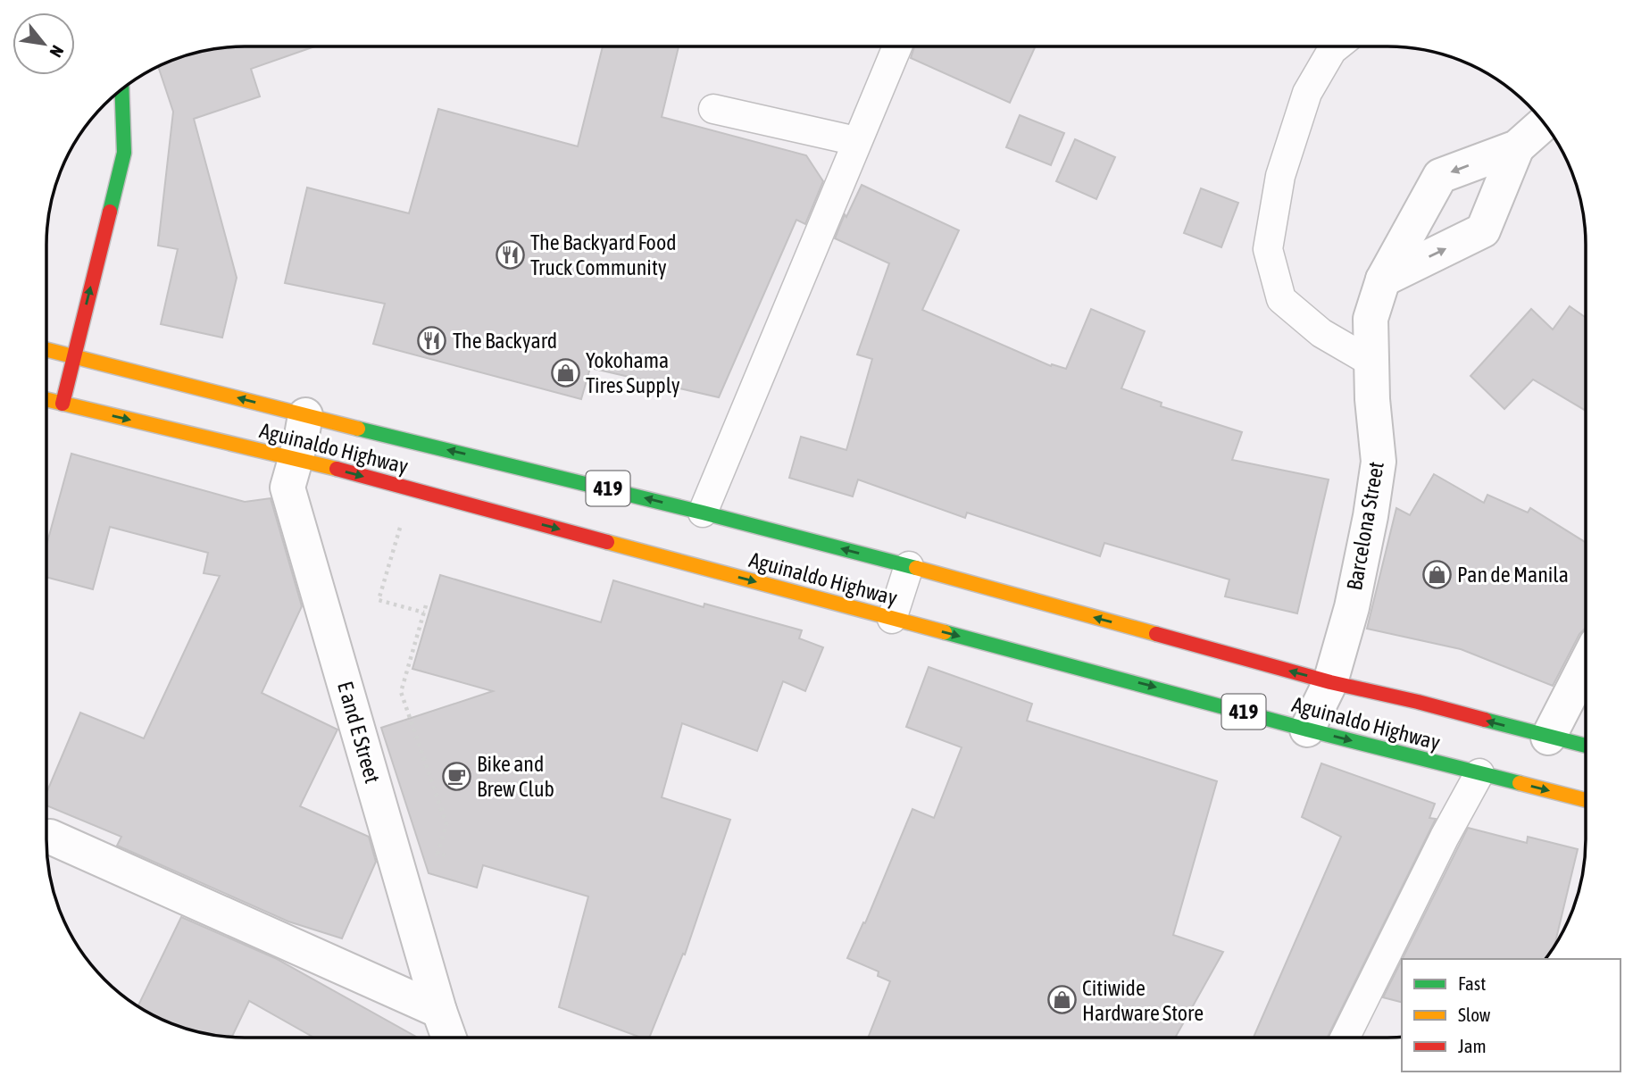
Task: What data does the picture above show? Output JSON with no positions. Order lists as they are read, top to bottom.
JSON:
{
  "streets": {
    "main road": ["Aguinaldo Highway", "419"],
    "street": ["Barcelona Street", "E and E Street"]
  },
  "crossings": [
    ["Aguinaldo Highway", "Barcelona Street"],
    ["Aguinaldo Highway", "E and E Street"]
  ],
  "places": {
    "restaurant": ["The Backyard Food Truck Community", "The Backyard"],
    "shop": ["Yokohama Tires Supply", "Pan de Manila", "Citiwide Hardware Store"],
    "cafe": ["Bike and Brew Club"]
  },
  "legend": ["Fast", "Slow", "Jam"],
  "north": "bottom right"
}
